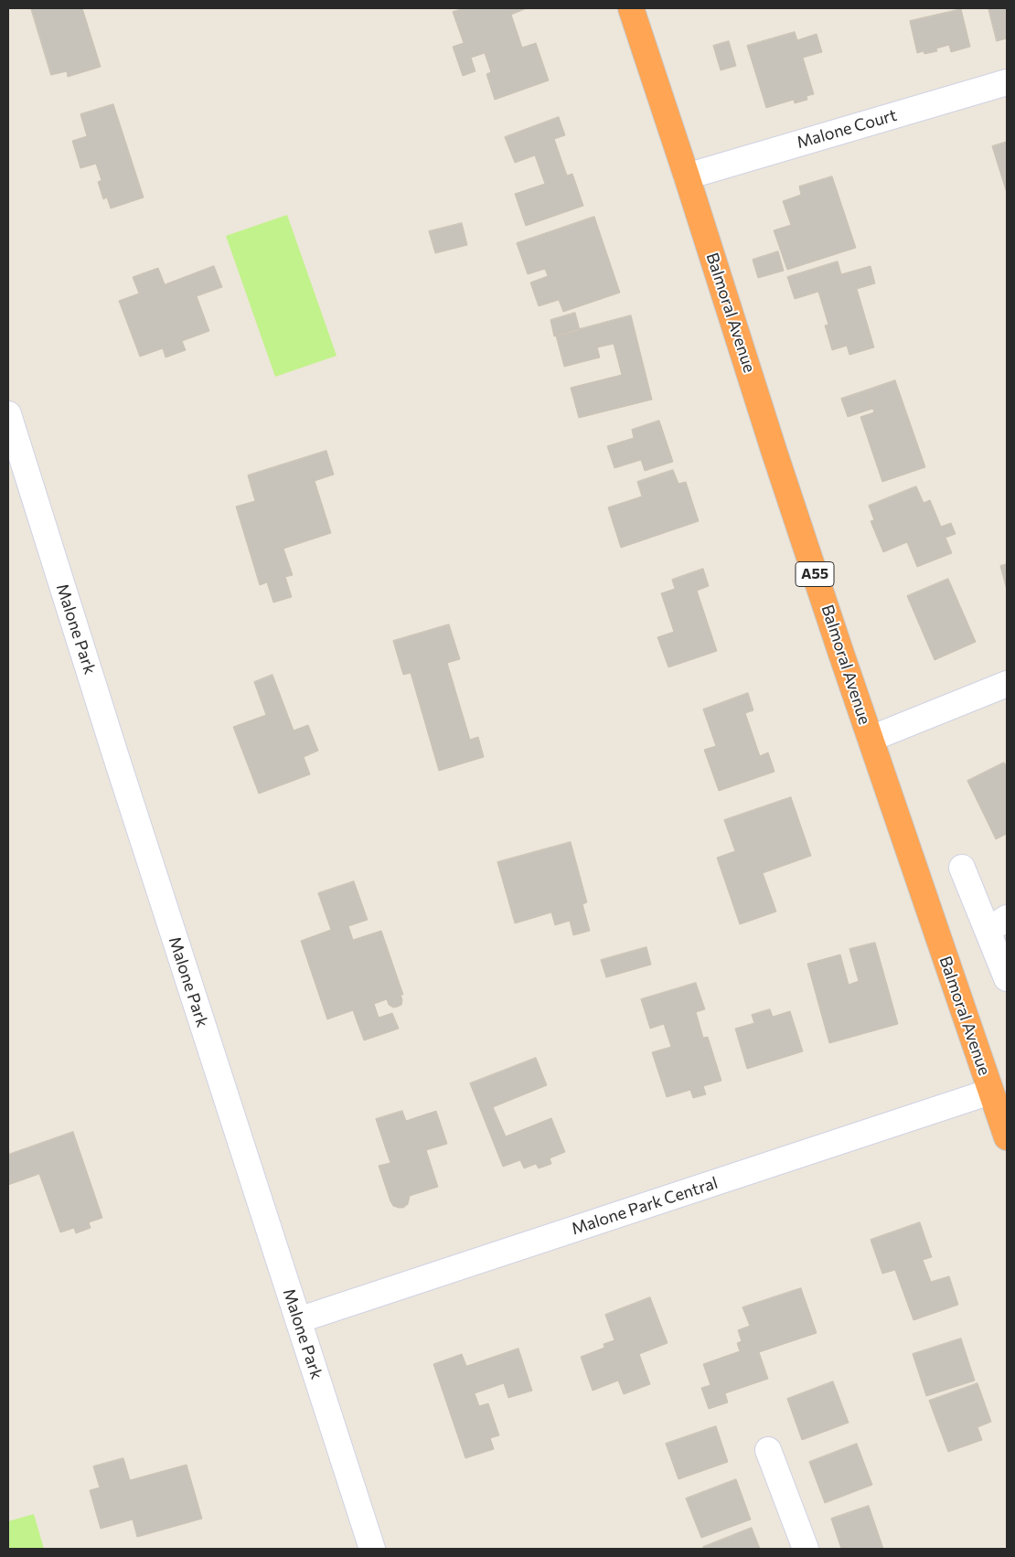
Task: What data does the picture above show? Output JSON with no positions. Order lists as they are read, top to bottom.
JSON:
{
  "streets": {
    "highway": ["Balmoral Avenue", "A55"],
    "street": ["Malone Court", "Malone Park", "Malone Park Central"]
  },
  "crossings": [
    ["Malone Court", "Balmoral Avenue"],
    ["Balmoral Avenue", "Malone Park Central"],
    ["Malone Park", "Malone Park Central"]
  ]
}
